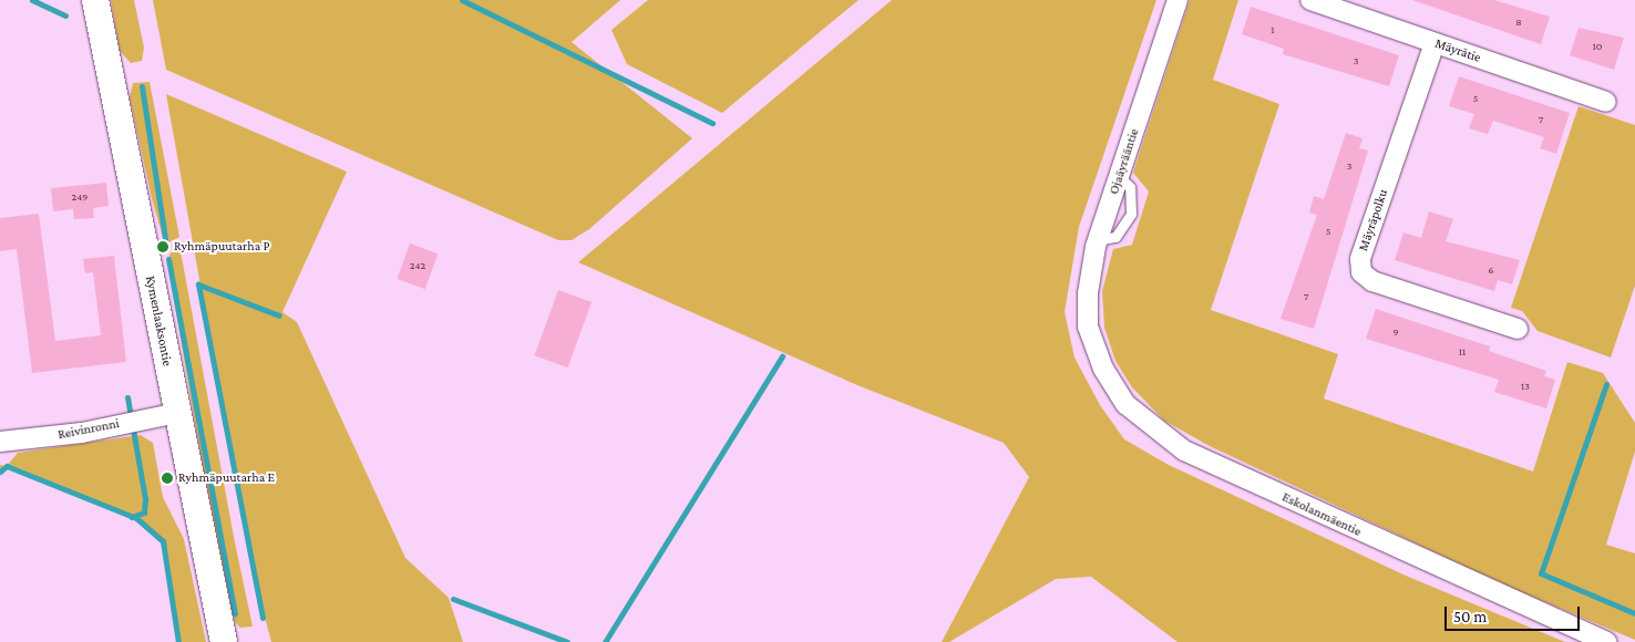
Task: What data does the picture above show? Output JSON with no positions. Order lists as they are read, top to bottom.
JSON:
{
  "streets": {
    "main road": ["Kymenlaaksontie"],
    "street": [
      "Mäyrätie",
      "Ojaäyrääntie",
      "Mäyräpolku",
      "Reivinronni",
      "Eskolanmäentie"
    ]
  },
  "crossings": [
    ["Mäyrätie", "Mäyräpolku"],
    ["Ojaäyrääntie", "Eskolanmäentie"],
    ["Kymenlaaksontie", "Reivinronni"]
  ],
  "places": ["Ryhmäpuutarha P", "Ryhmäpuutarha E"],
  "house_numbers": [
    "8",
    "1",
    "10",
    "3",
    "5",
    "7",
    "3",
    "249",
    "5",
    "242",
    "6",
    "7",
    "9",
    "11",
    "13"
  ],
  "scale_bar": "50 m"
}
